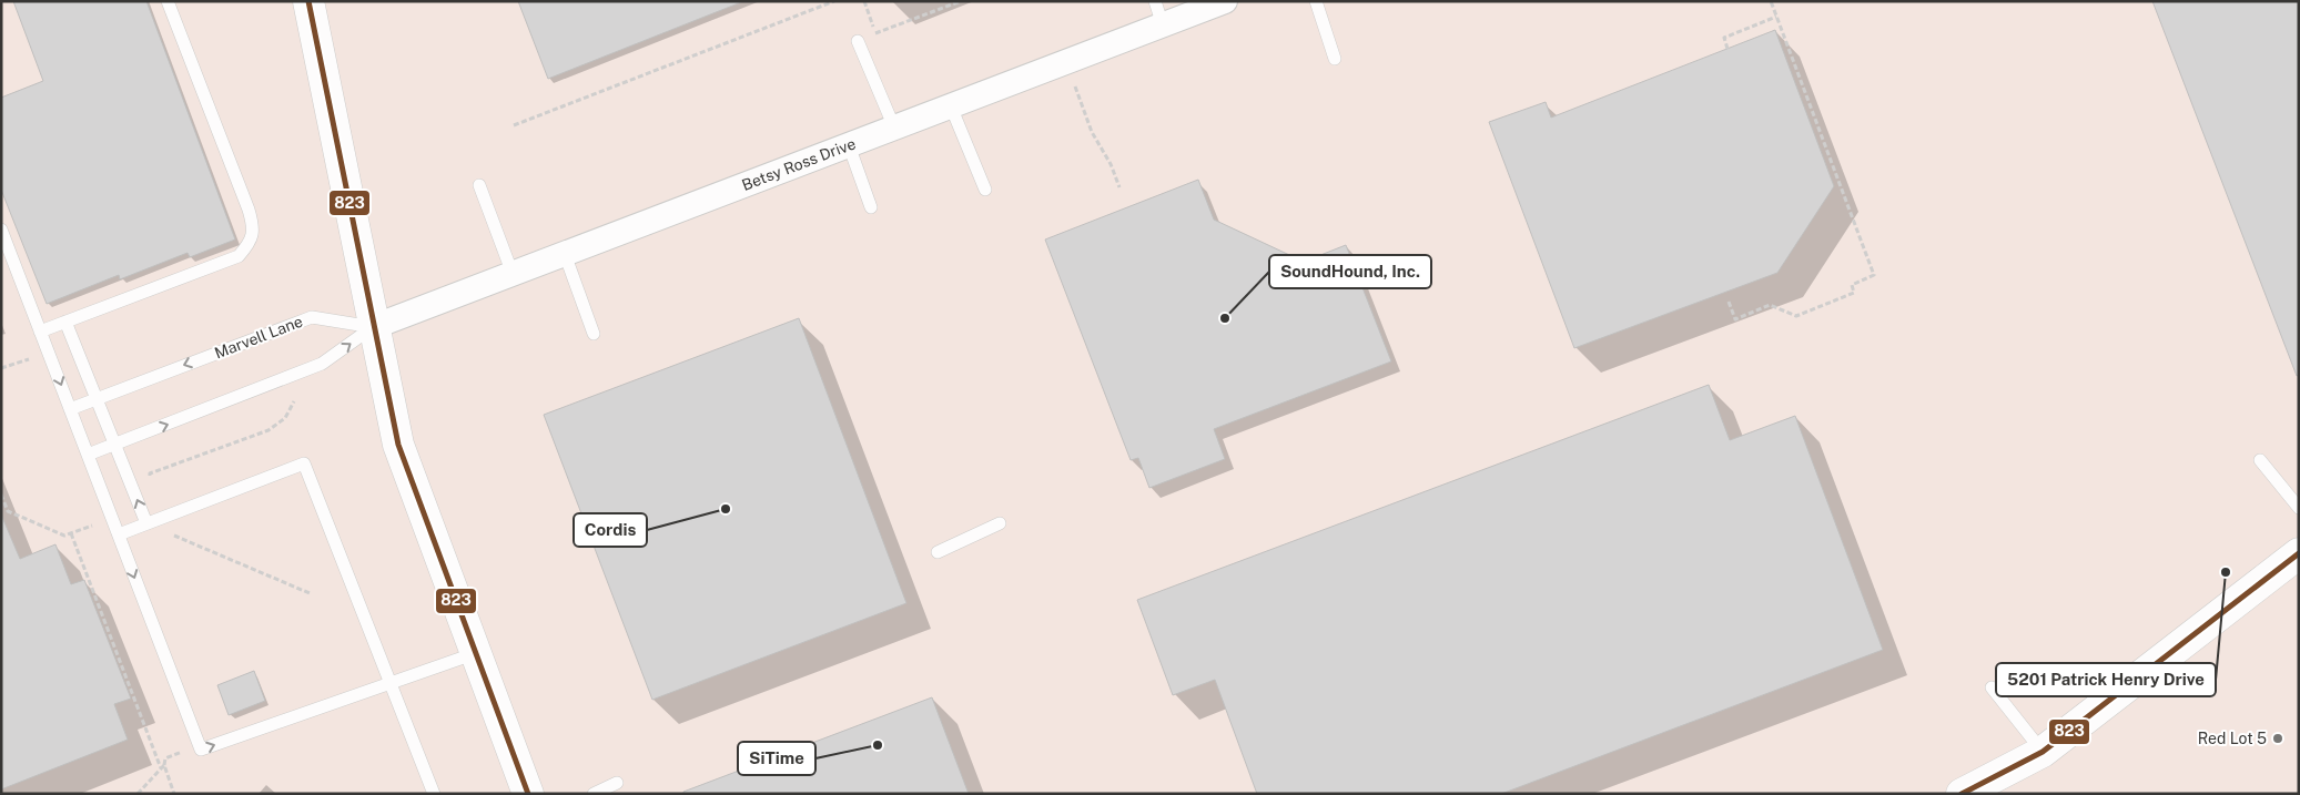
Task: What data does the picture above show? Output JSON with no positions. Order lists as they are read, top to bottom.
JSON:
{
  "streets": {
    "street": ["Betsy Ross Drive"],
    "lane": ["Marvell Lane"]
  },
  "crossings": [
    ["Betsy Ross Drive", "Marvell Lane"]
  ],
  "places": [
    "SoundHound, Inc.",
    "Cordis",
    "5201 Patrick Henry Drive",
    "Red Lot 5",
    "SiTime"
  ],
  "lines": ["transit line 823"]
}
